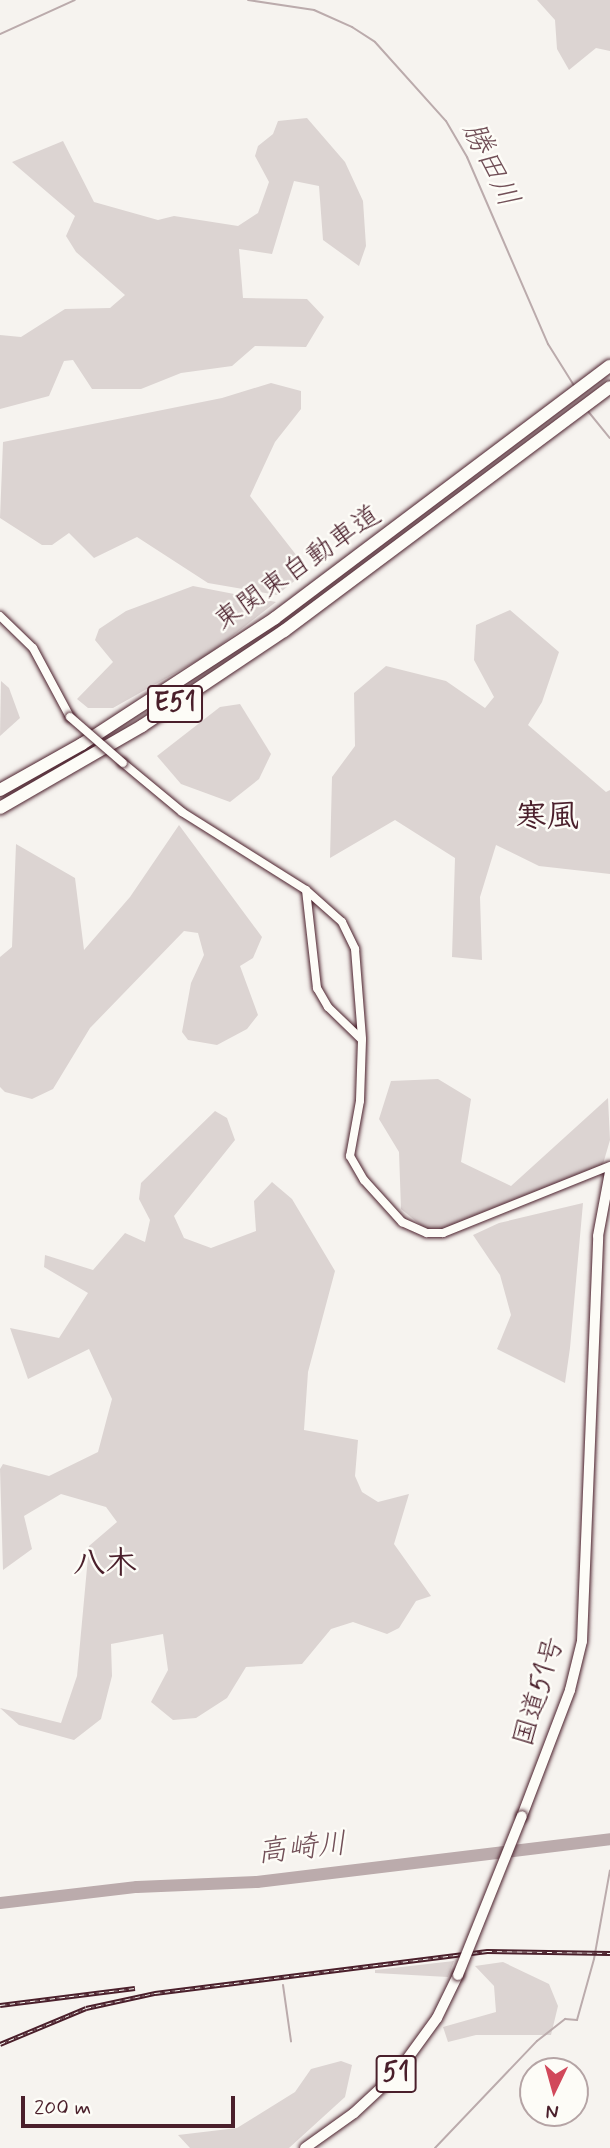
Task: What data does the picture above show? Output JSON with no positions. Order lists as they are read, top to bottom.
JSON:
{
  "streets": {
    "highway": [
      "東関東自動車道",
      "E51",
      "国道51号",
      "51"
    ]
  },
  "districts": ["寒風", "八木"],
  "water": ["勝田川", "高崎川"],
  "scale_bar": "200 m",
  "north": "bottom"
}
